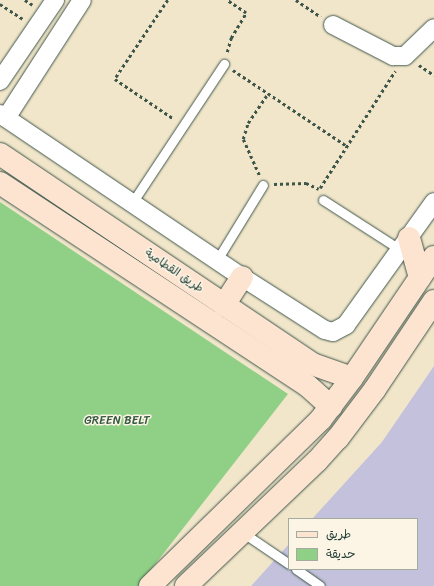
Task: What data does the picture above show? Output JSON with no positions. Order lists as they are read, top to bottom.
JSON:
{
  "streets": {
    "main road": ["طريق القطامية"]
  },
  "parks": ["GREEN BELT"],
  "legend": ["طريق", "حديقة"]
}
